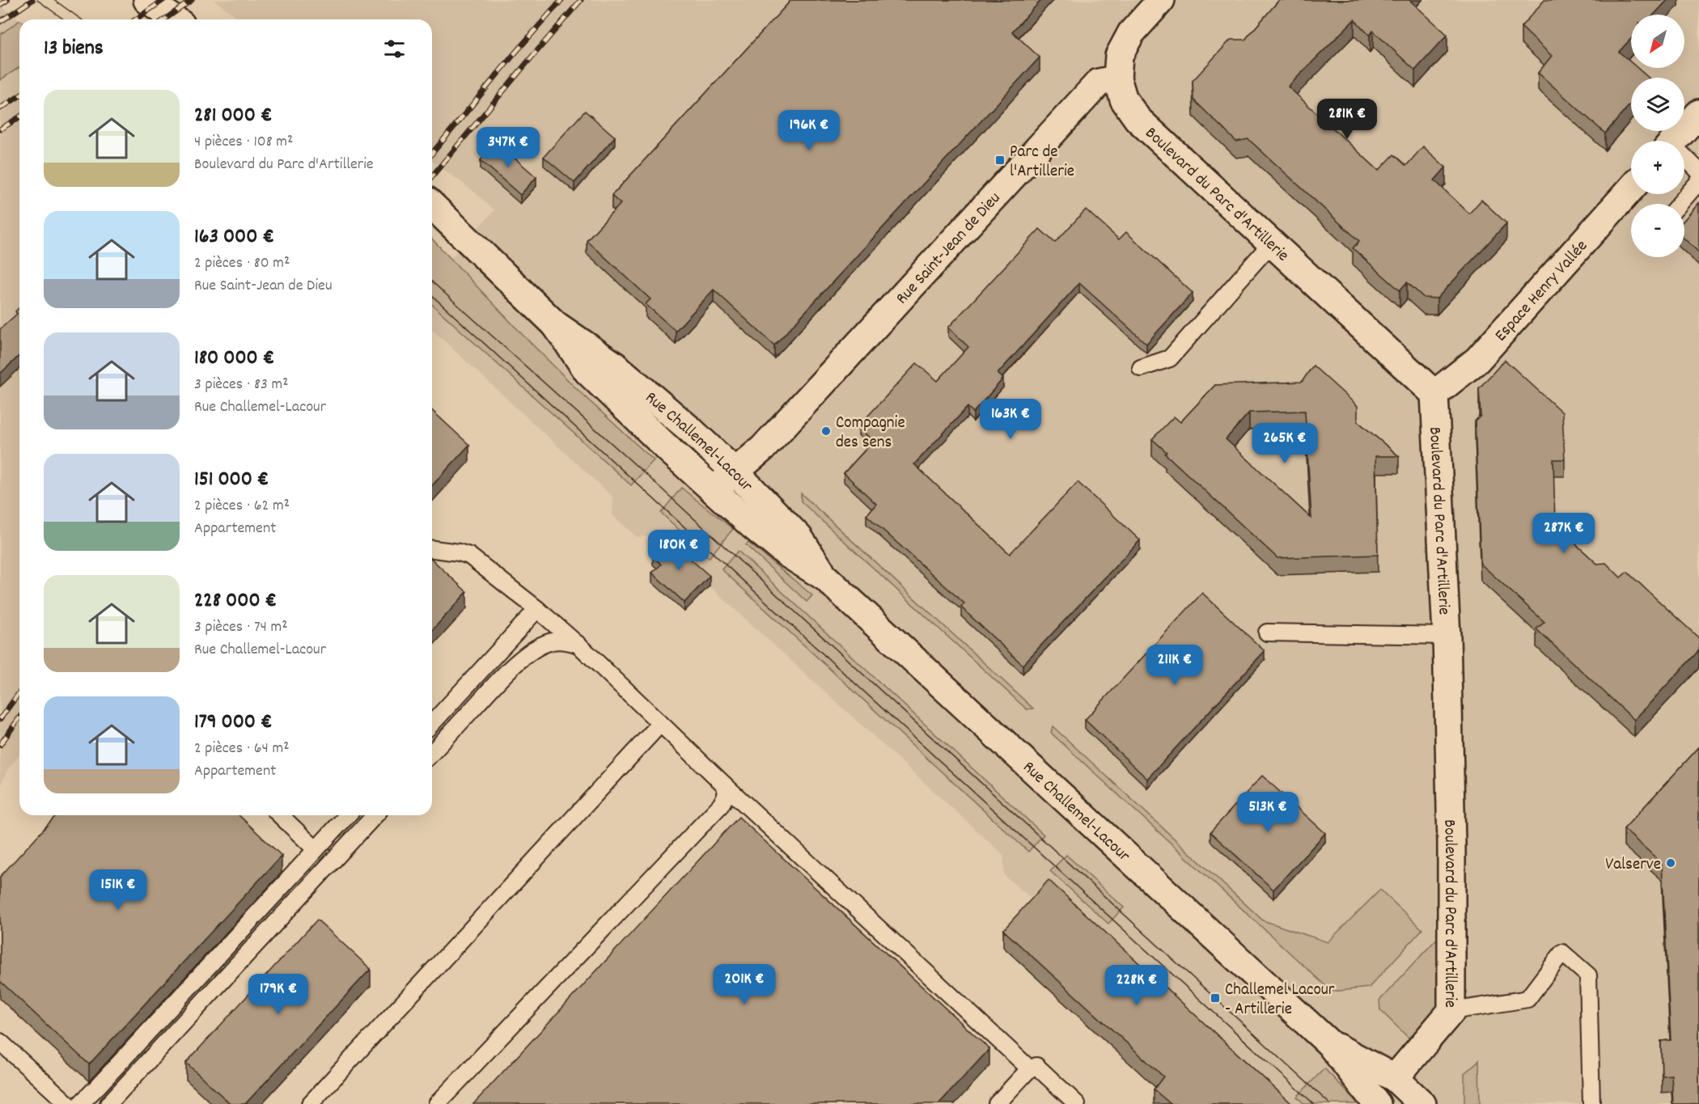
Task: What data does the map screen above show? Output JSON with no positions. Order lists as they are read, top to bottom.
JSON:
{
  "streets": {
    "street": [
      "Boulevard du Parc d'Artillerie",
      "Rue Saint-Jean de Dieu",
      "Espace Henry Vallée",
      "Rue Challemel-Lacour"
    ]
  },
  "crossings": [
    ["Boulevard du Parc d'Artillerie", "Rue Saint-Jean de Dieu"],
    ["Boulevard du Parc d'Artillerie", "Espace Henry Vallée"],
    ["Boulevard du Parc d'Artillerie", "Rue Challemel-Lacour"],
    ["Rue Saint-Jean de Dieu", "Rue Challemel-Lacour"]
  ],
  "places": {
    "transit": ["Parc de l'Artillerie", "Challemel Lacour - Artillerie"],
    "other": ["Compagnie des sens", "Valserve"]
  },
  "north": "bottom left",
  "page": {
    "map_buttons": ["+", "−"],
    "heading": "13 biens",
    "list": [
      {
        "name": "281 000 €",
        "note": "4 pièces · 108 m² · Boulevard du Parc d'Artillerie"
      },
      {
        "name": "163 000 €",
        "note": "2 pièces · 80 m² · Rue Saint-Jean de Dieu"
      },
      {
        "name": "180 000 €",
        "note": "3 pièces · 83 m² · Rue Challemel-Lacour"
      },
      {
        "name": "151 000 €",
        "note": "2 pièces · 62 m² · Appartement"
      },
      {
        "name": "228 000 €",
        "note": "3 pièces · 74 m² · Rue Challemel-Lacour"
      },
      {
        "name": "179 000 €",
        "note": "2 pièces · 64 m² · Appartement"
      }
    ],
    "price": [
      "281K €",
      "196K €",
      "347K €",
      "163K €",
      "265K €",
      "287K €",
      "180K €",
      "211K €",
      "513K €",
      "151K €",
      "201K €",
      "228K €",
      "179K €"
    ]
  }
}
